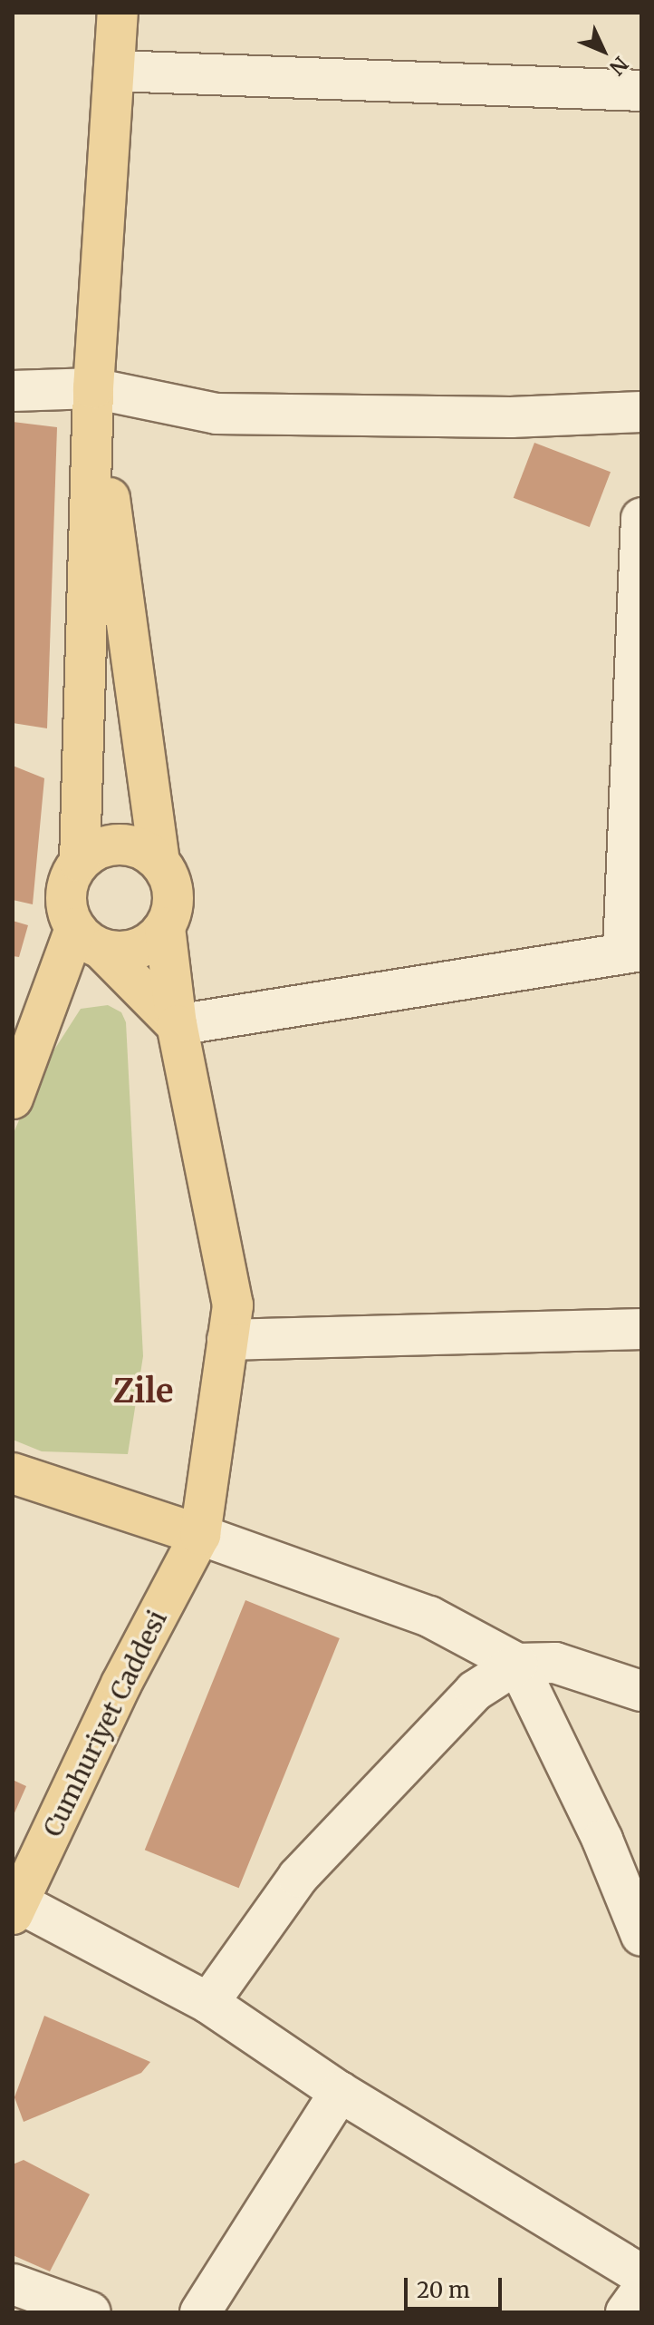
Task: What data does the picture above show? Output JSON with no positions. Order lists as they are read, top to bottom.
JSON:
{
  "streets": {
    "main road": ["Cumhuriyet Caddesi"]
  },
  "districts": ["Zile"],
  "scale_bar": "20 m",
  "north": "bottom right"
}
